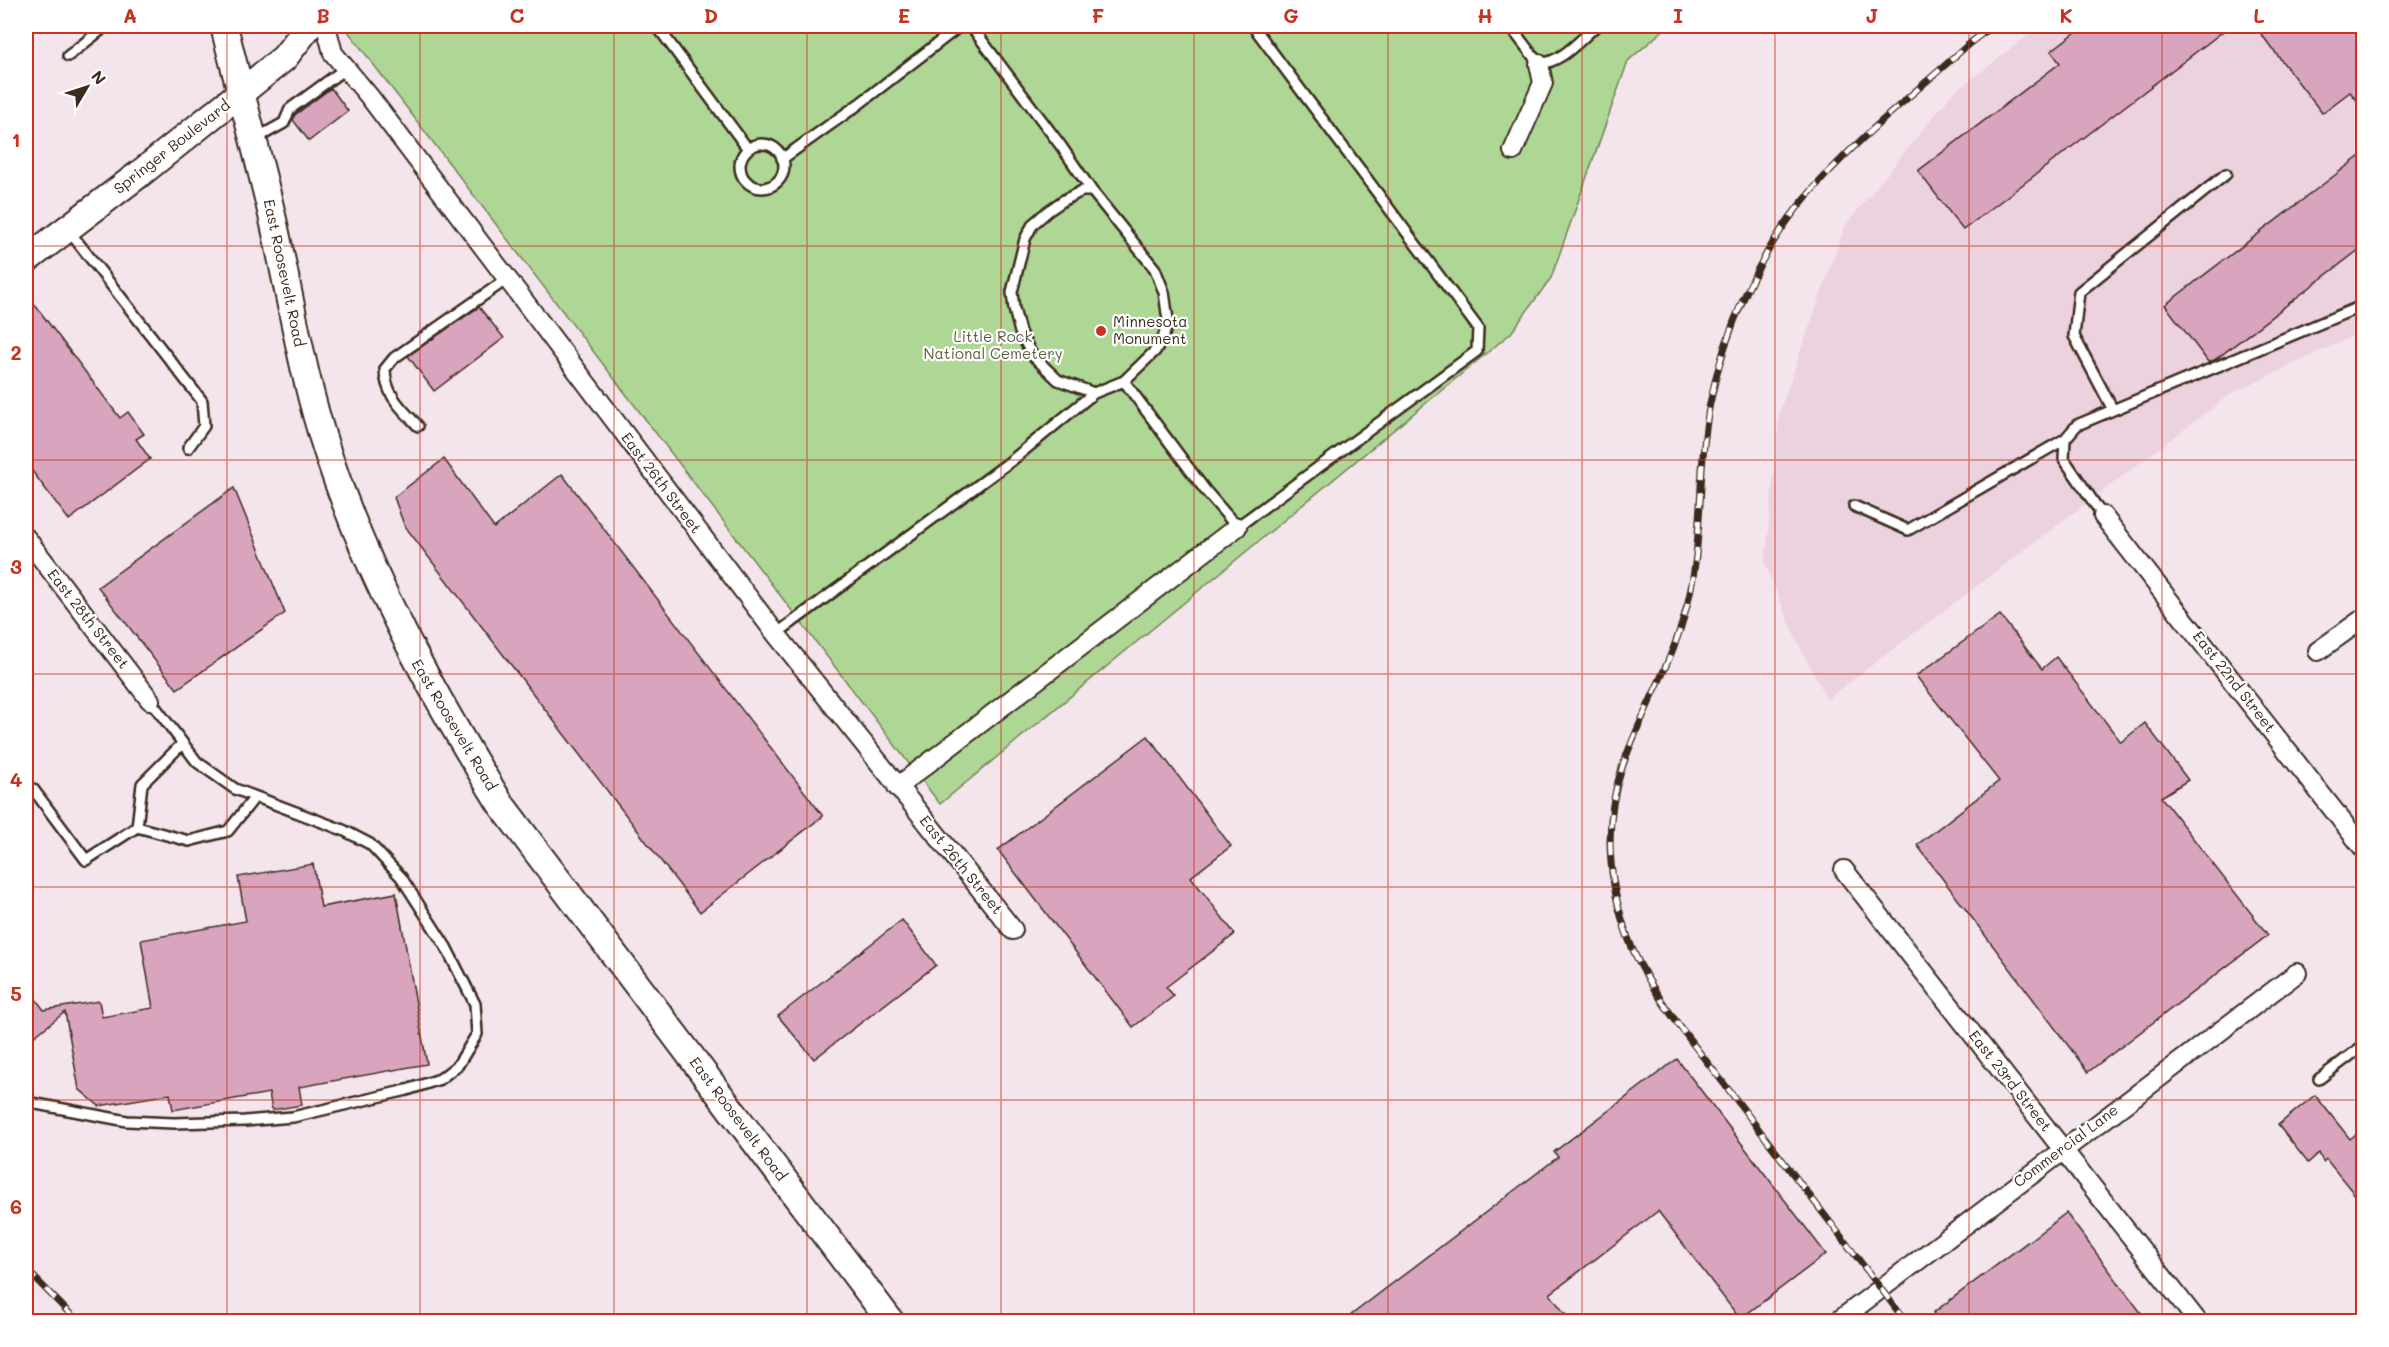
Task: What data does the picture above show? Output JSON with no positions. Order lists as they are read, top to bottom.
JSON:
{
  "streets": {
    "main road": ["Springer Boulevard", "East Roosevelt Road"],
    "street": [
      "East 26th Street",
      "East 28th Street",
      "East 22nd Street",
      "East 23rd Street",
      "Commercial Lane"
    ]
  },
  "crossings": [
    ["Springer Boulevard", "East Roosevelt Road"],
    ["East 23rd Street", "Commercial Lane"]
  ],
  "parks": ["Little Rock National Cemetery"],
  "places": ["Minnesota Monument"],
  "north": "top right",
  "grid": {
    "columns": [
      "A",
      "B",
      "C",
      "D",
      "E",
      "F",
      "G",
      "H",
      "I",
      "J",
      "K",
      "L"
    ],
    "rows": [
      "1",
      "2",
      "3",
      "4",
      "5",
      "6"
    ]
  }
}
